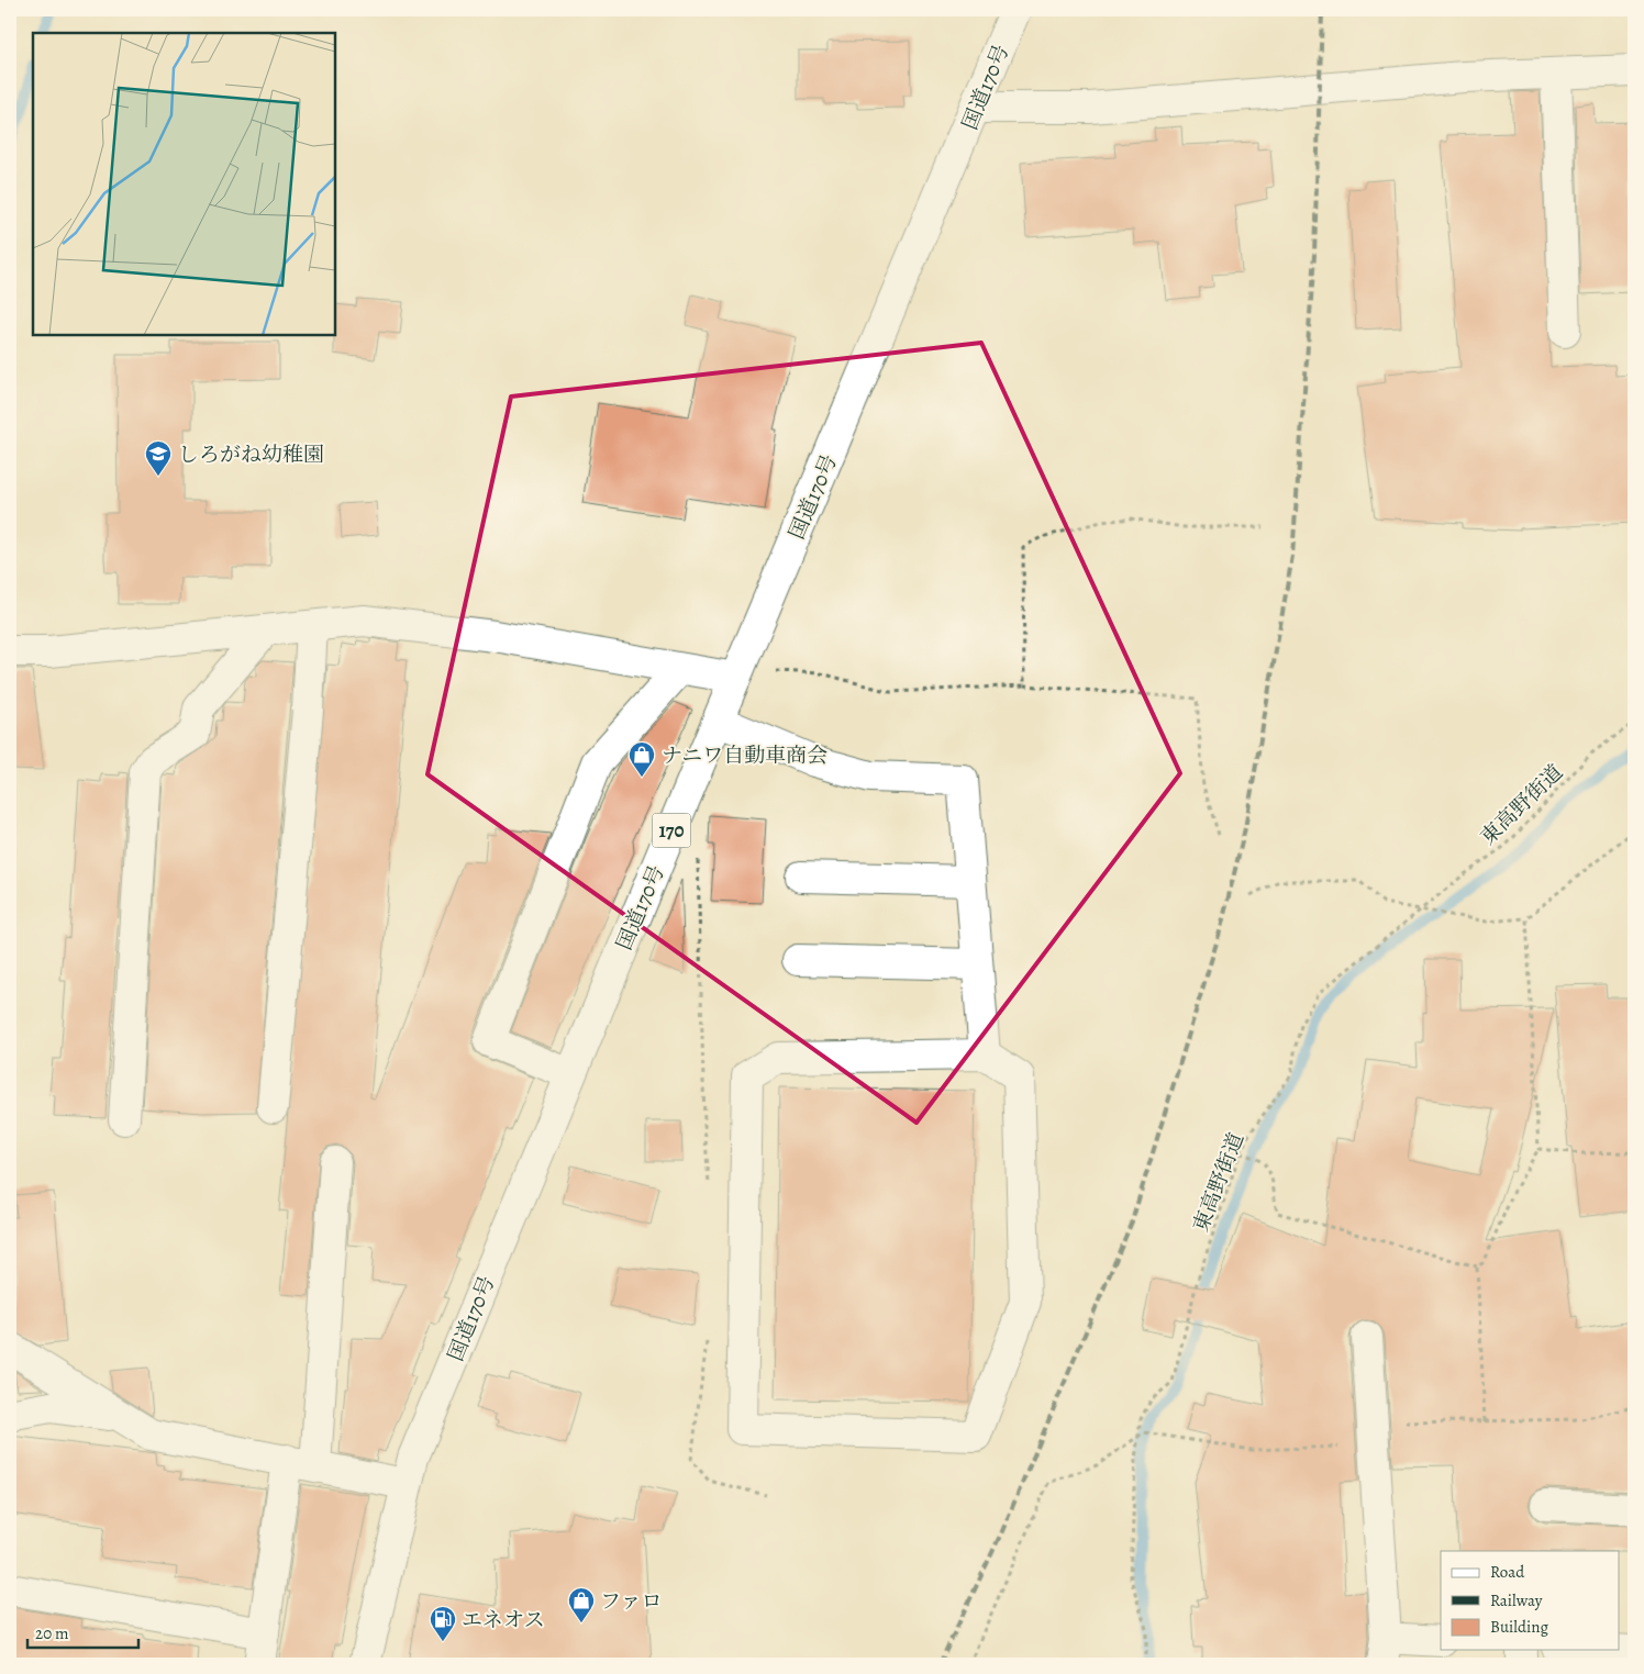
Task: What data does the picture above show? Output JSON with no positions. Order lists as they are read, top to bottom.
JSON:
{
  "streets": {
    "main road": ["国道170号", "170"],
    "path": ["東高野街道"]
  },
  "places": {
    "school or university": ["しろがね幼稚園"],
    "shop": ["ナニワ自動車商会", "ファロ"],
    "fuel station": ["エネオス"]
  },
  "legend": ["Road", "Railway", "Building"],
  "scale_bar": "20 m"
}
